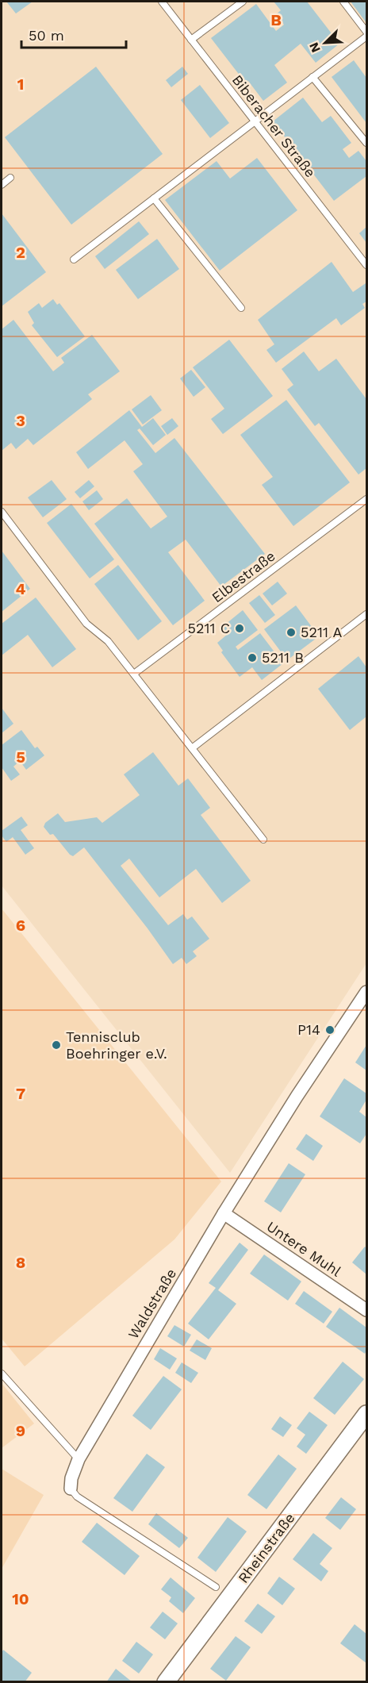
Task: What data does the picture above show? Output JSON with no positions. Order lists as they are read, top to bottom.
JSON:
{
  "streets": {
    "main road": ["Rheinstraße"],
    "street": ["Untere Muhl", "Waldstraße"],
    "lane": ["Biberacher Straße", "Elbestraße"]
  },
  "crossings": [
    ["Untere Muhl", "Waldstraße"]
  ],
  "places": [
    "5211 C",
    "5211 A",
    "5211 B",
    "P14",
    "Tennisclub Boehringer e.V."
  ],
  "scale_bar": "50 m",
  "north": "bottom left",
  "grid": {
    "columns": ["B"],
    "rows": [
      "1",
      "2",
      "3",
      "4",
      "5",
      "6",
      "7",
      "8",
      "9",
      "10"
    ]
  }
}
